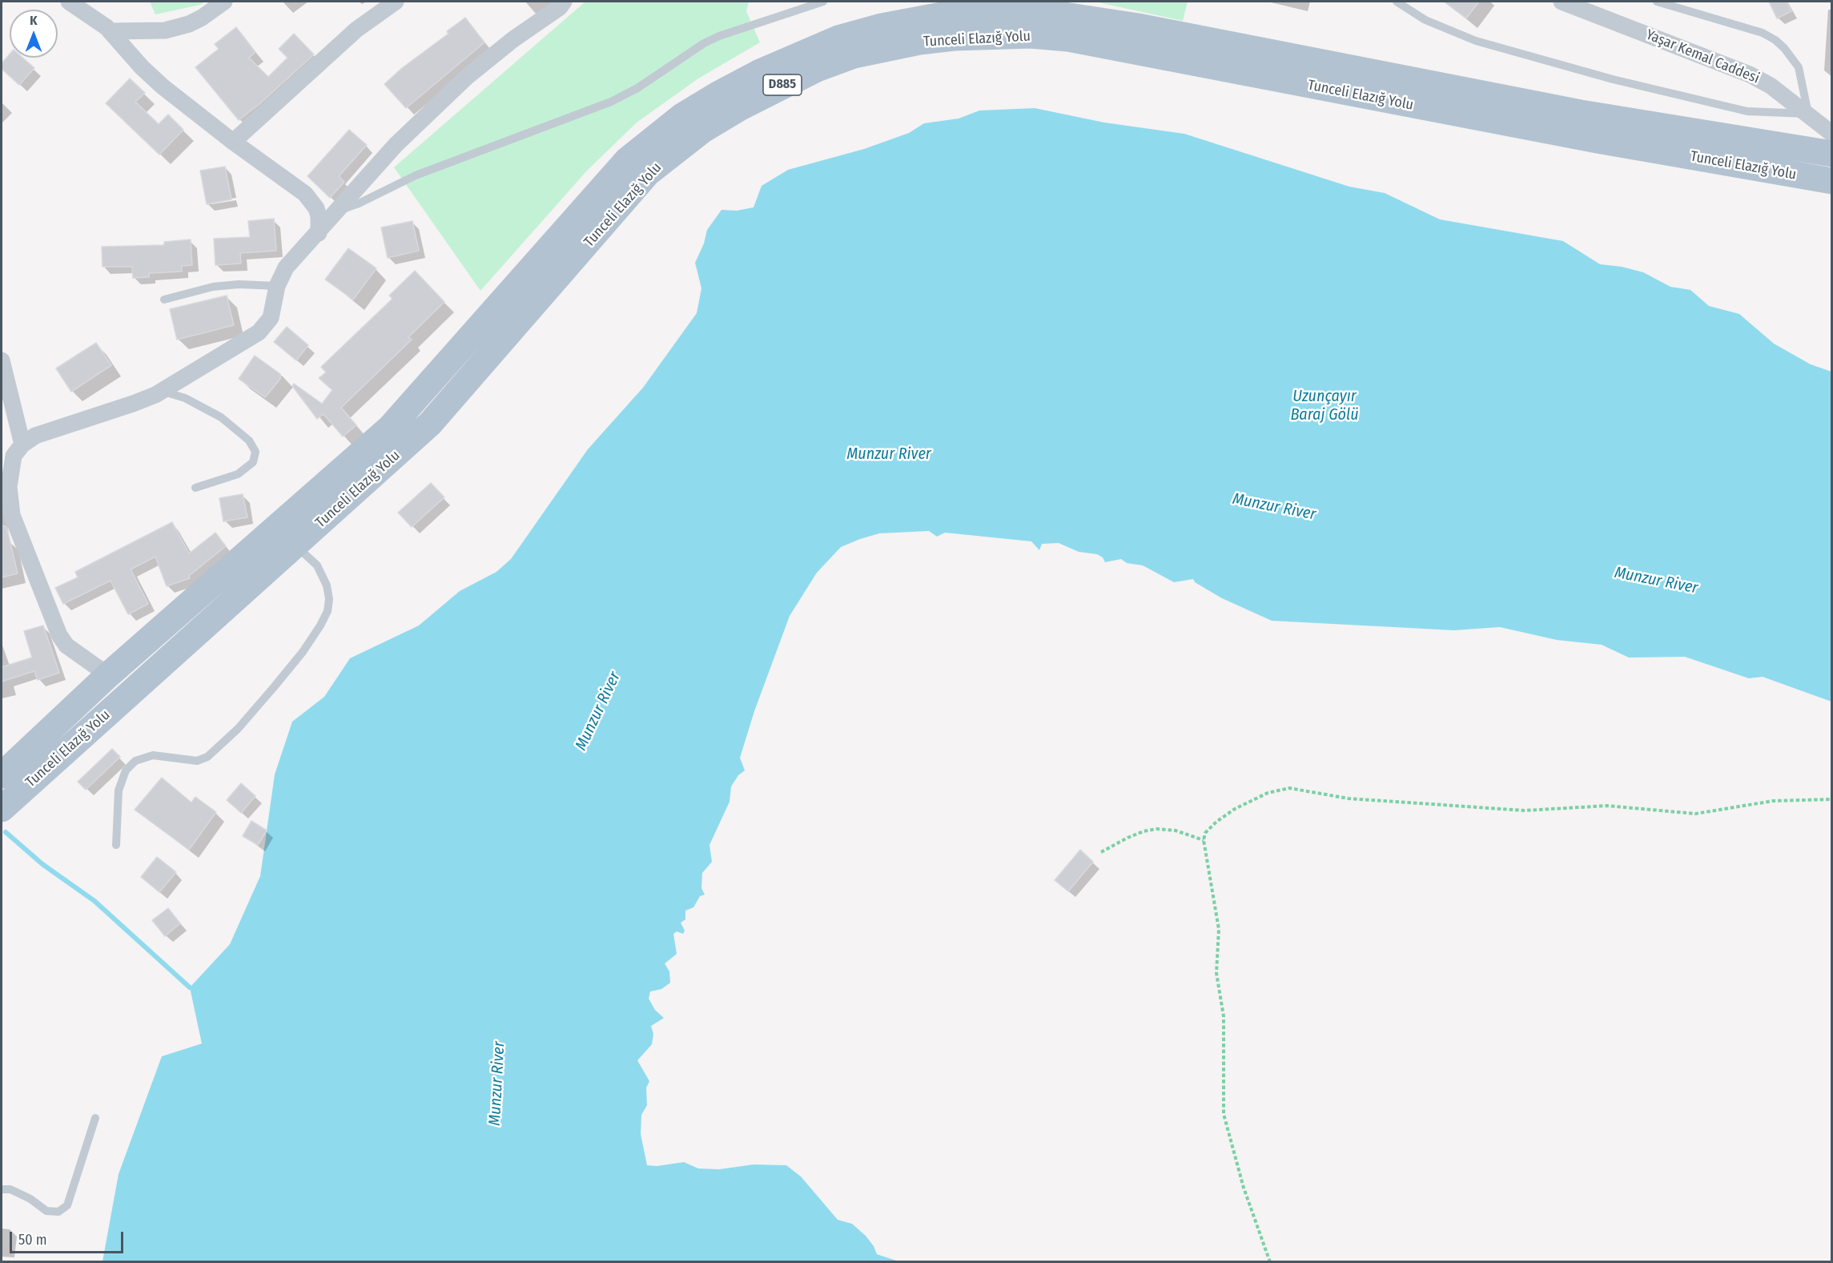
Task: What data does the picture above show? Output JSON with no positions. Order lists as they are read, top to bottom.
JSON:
{
  "streets": {
    "main road": ["Tunceli Elazığ Yolu", "D885"],
    "street": ["Yaşar Kemal Caddesi"]
  },
  "water": ["Uzunçayır Baraj Gölü", "Munzur River"],
  "scale_bar": "50 m",
  "north": "top"
}
